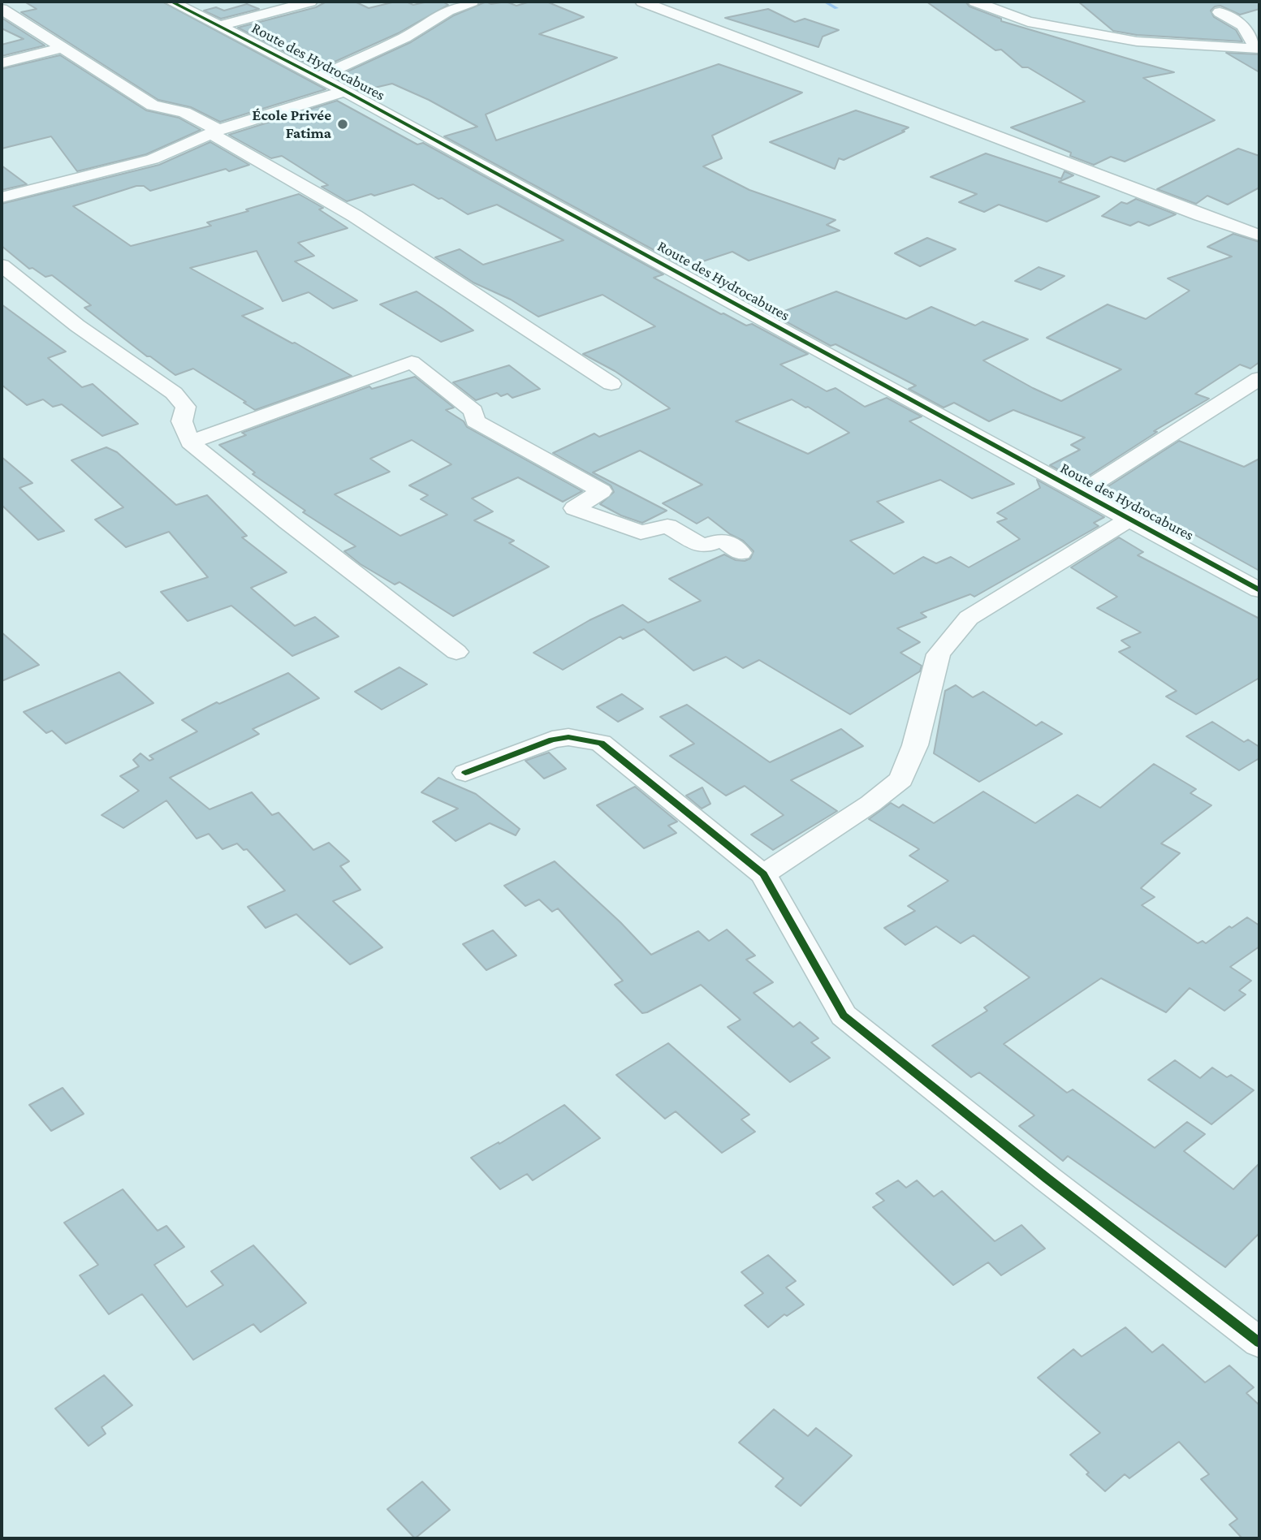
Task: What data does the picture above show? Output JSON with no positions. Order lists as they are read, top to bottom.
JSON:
{
  "streets": {
    "street": ["Route des Hydrocabures"]
  },
  "places": ["École Privée Fatima"]
}
